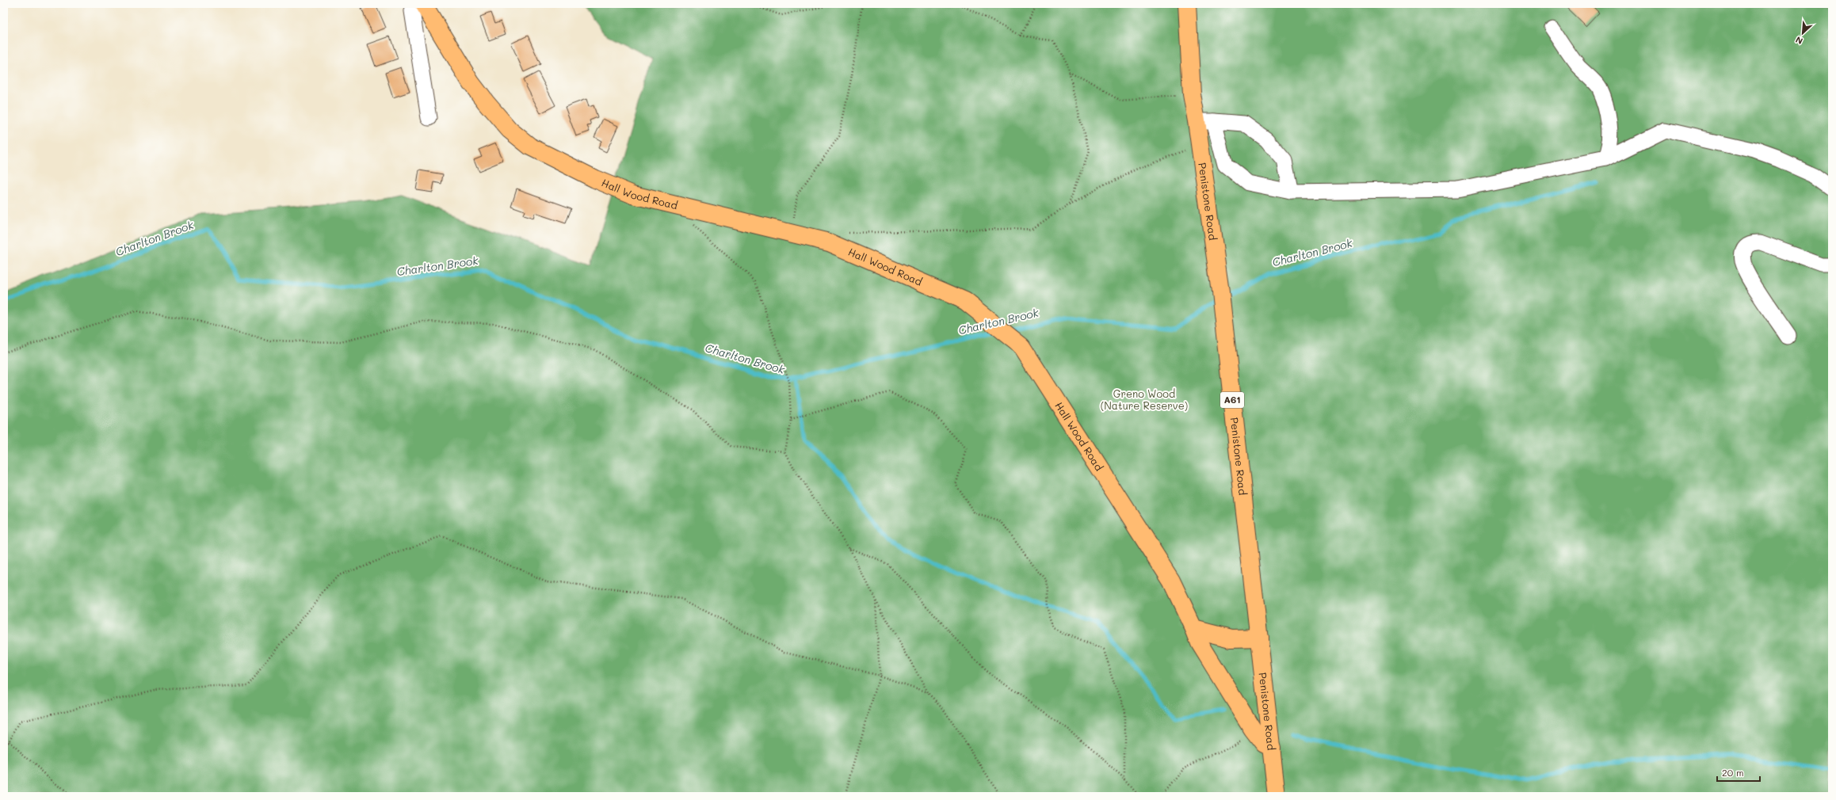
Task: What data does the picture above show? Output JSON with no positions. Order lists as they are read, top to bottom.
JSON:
{
  "streets": {
    "main road": ["Hall Wood Road", "Penistone Road", "A61"]
  },
  "crossings": [
    ["Hall Wood Road", "Penistone Road"]
  ],
  "water": ["Charlton Brook"],
  "parks": ["Greno Wood (Nature Reserve)"],
  "scale_bar": "20 m",
  "north": "bottom left"
}
